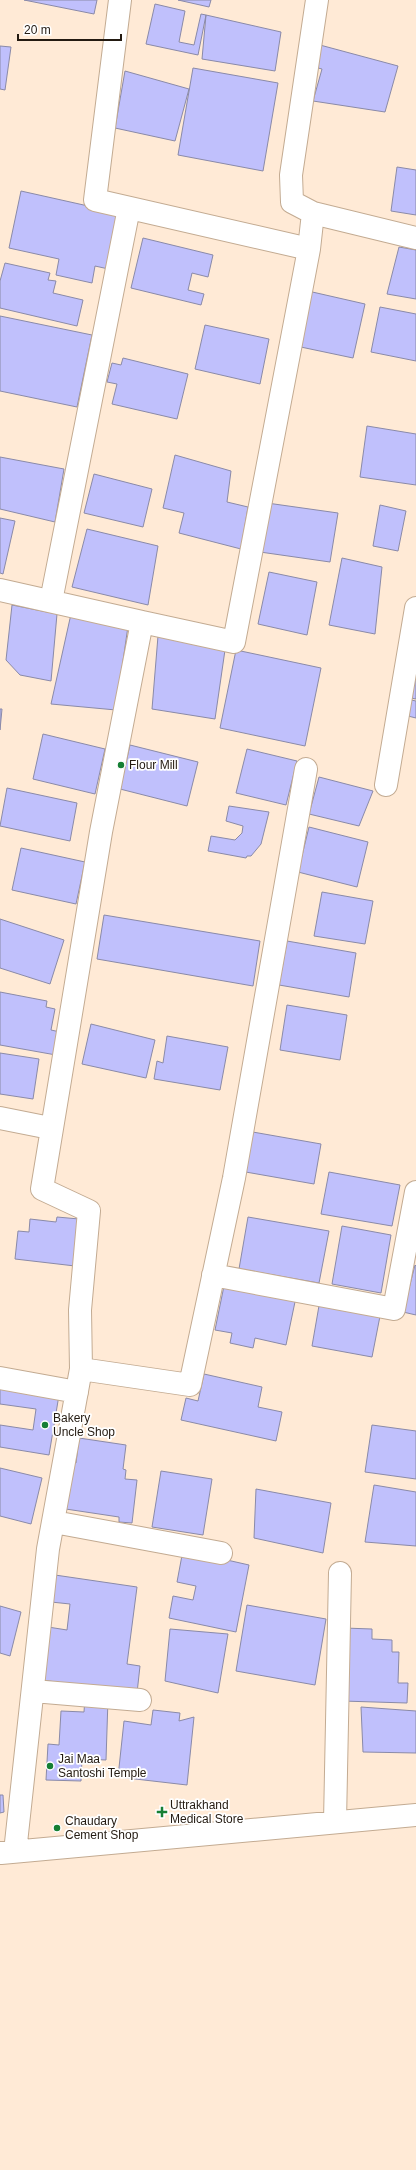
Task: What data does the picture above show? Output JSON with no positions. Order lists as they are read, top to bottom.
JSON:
{
  "places": {
    "other": [
      "Flour Mill",
      "Bakery Uncle Shop",
      "Jai Maa Santoshi Temple",
      "Chaudary Cement Shop"
    ],
    "health": ["Uttrakhand Medical Store"]
  },
  "scale_bar": "20 m"
}
